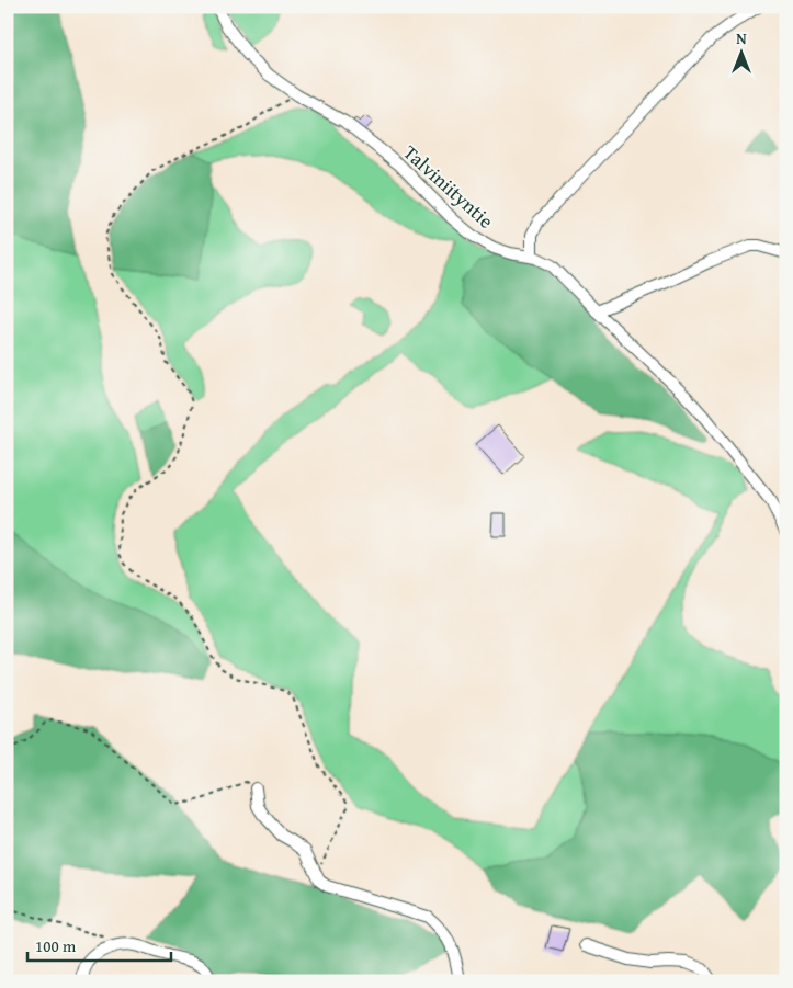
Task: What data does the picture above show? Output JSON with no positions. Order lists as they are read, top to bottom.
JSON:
{
  "streets": {
    "street": ["Talviniityntie"]
  },
  "scale_bar": "100 m",
  "north": "top"
}
